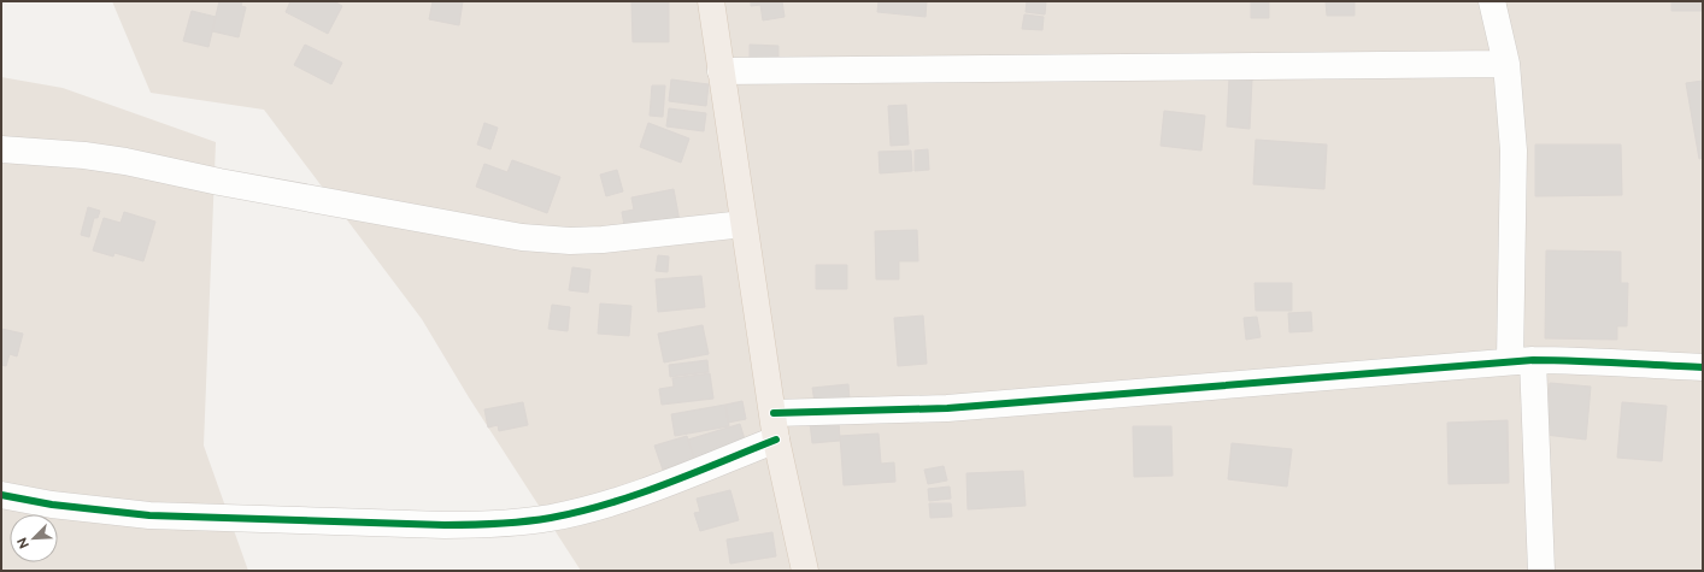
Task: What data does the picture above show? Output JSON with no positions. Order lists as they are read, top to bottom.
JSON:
{
  "north": "bottom left"
}
